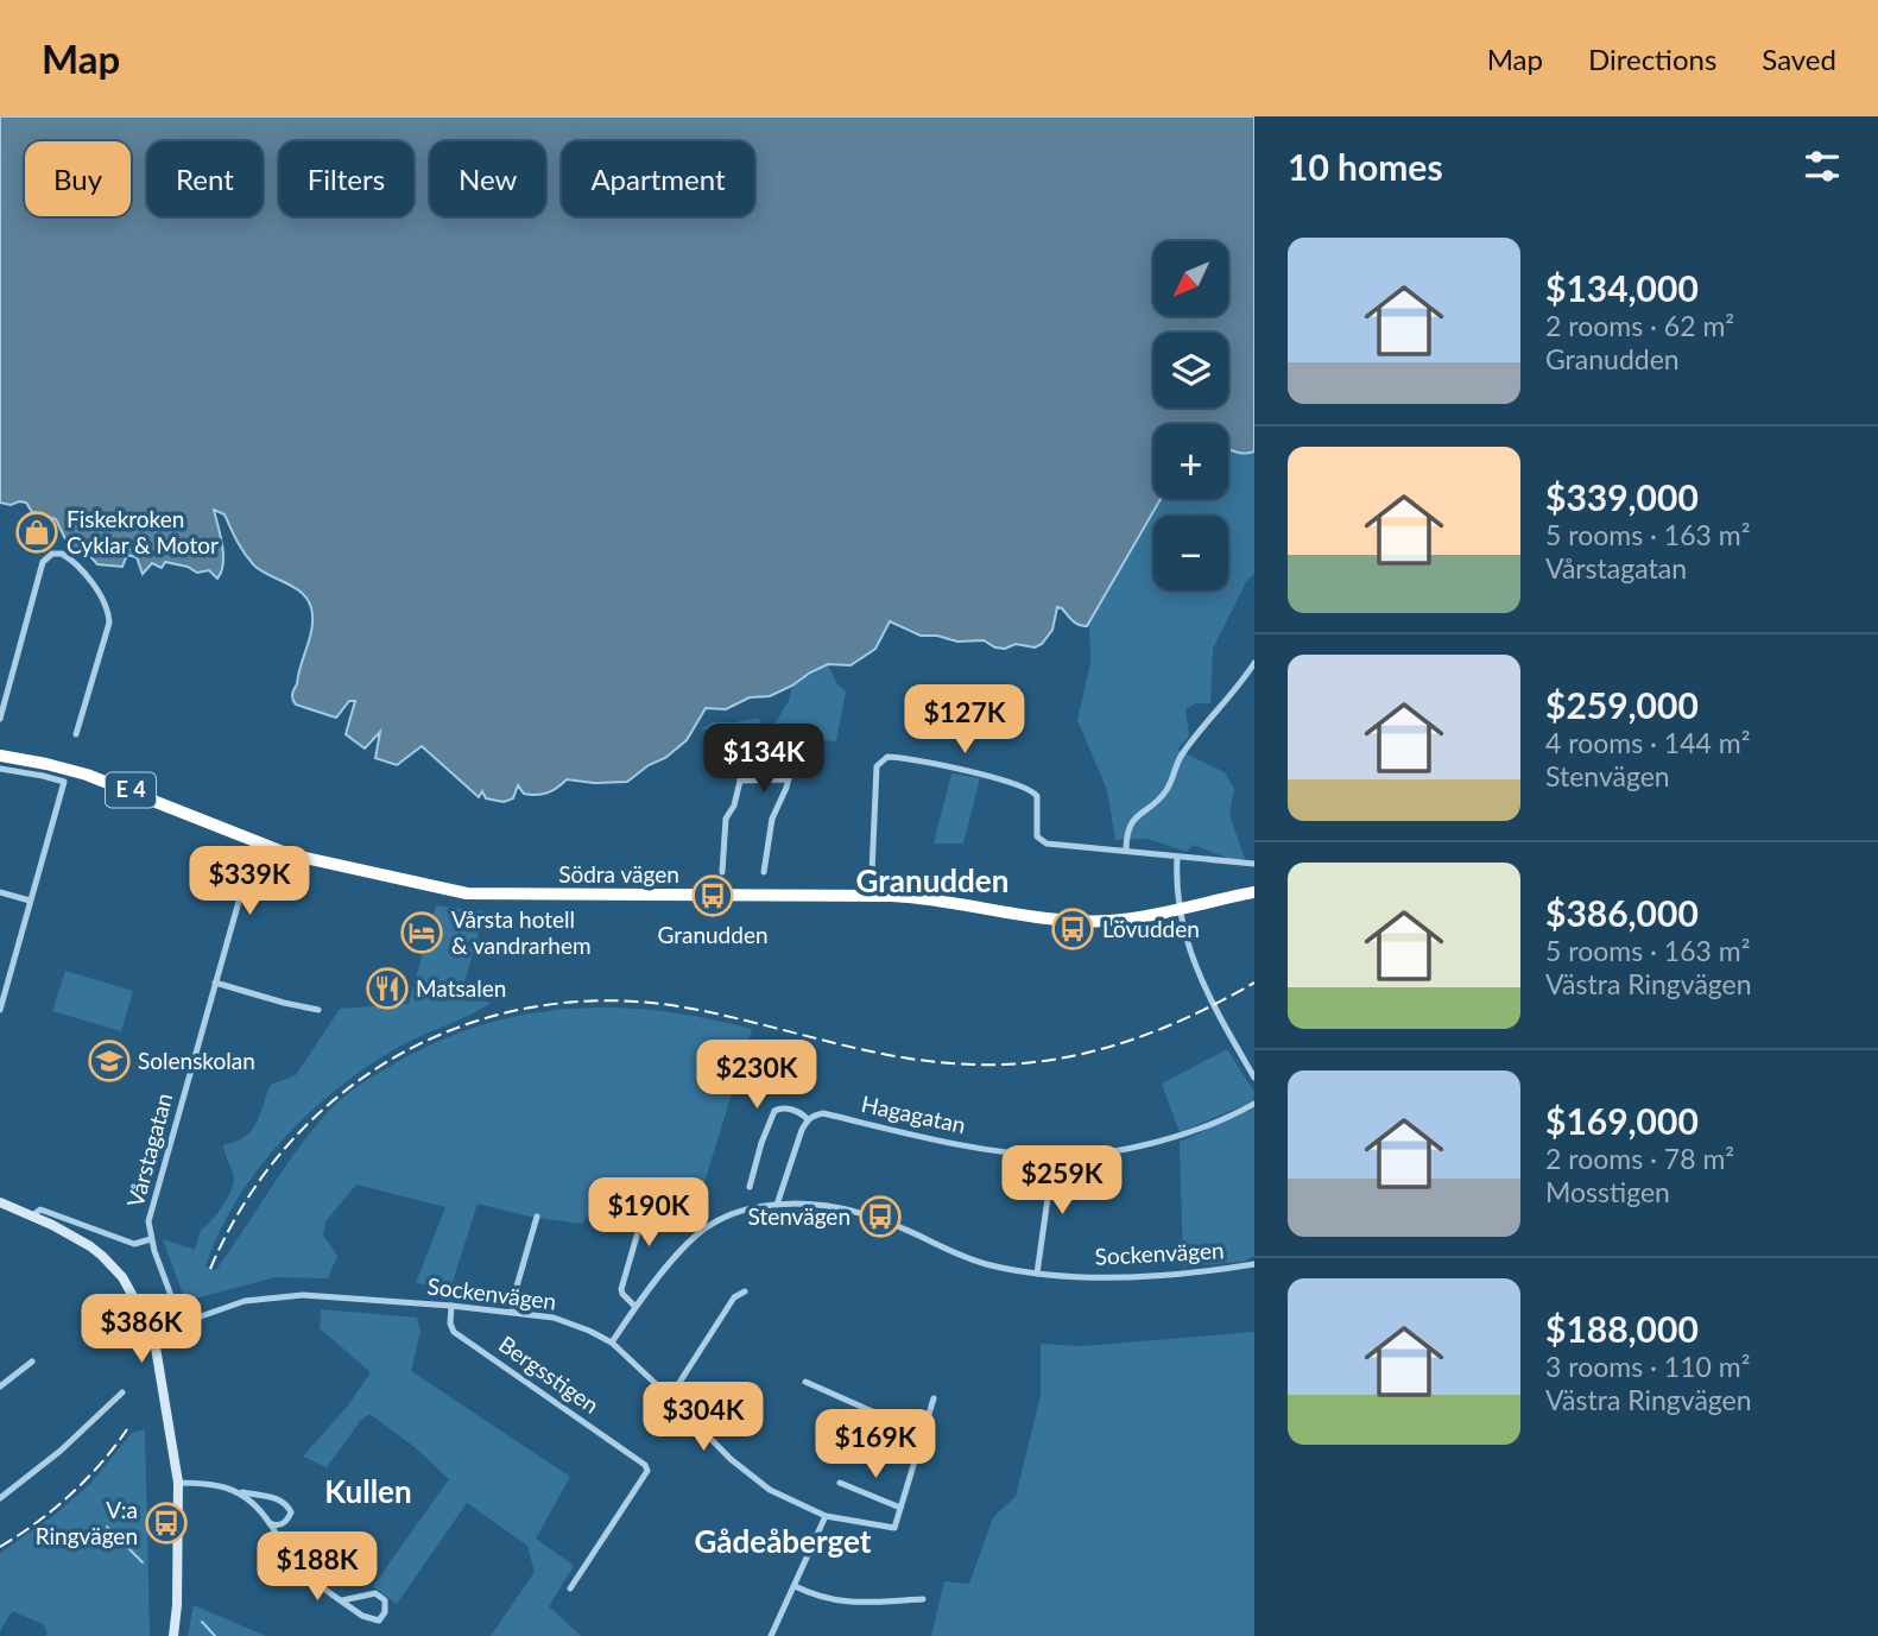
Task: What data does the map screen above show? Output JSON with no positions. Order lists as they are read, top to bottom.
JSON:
{
  "streets": {
    "highway": ["E 4", "Södra vägen"],
    "street": [
      "Hagagatan",
      "Vårstagatan",
      "Sockenvägen",
      "Bergsstigen"
    ]
  },
  "crossings": [
    ["Södra vägen", "Vårstagatan"],
    ["Vårstagatan", "Sockenvägen"],
    ["Sockenvägen", "Bergsstigen"]
  ],
  "districts": ["Granudden", "Kullen", "Gådeåberget"],
  "places": {
    "shop": ["Fiskekroken Cyklar & Motor"],
    "bus stop": [
      "Granudden",
      "Lövudden",
      "Stenvägen",
      "V:a Ringvägen"
    ],
    "hotel": ["Vårsta hotell & vandrarhem"],
    "restaurant": ["Matsalen"],
    "school or university": ["Solenskolan"]
  },
  "north": "bottom left",
  "page": {
    "header": "Map",
    "nav": ["Map", "Directions", "Saved"],
    "heading": "10 homes",
    "chip": [
      "Buy",
      "Rent",
      "Filters",
      "New",
      "Apartment"
    ],
    "list": [
      {
        "name": "$134,000",
        "note": "2 rooms · 62 m² · Granudden"
      },
      {
        "name": "$339,000",
        "note": "5 rooms · 163 m² · Vårstagatan"
      },
      {
        "name": "$259,000",
        "note": "4 rooms · 144 m² · Stenvägen"
      },
      {
        "name": "$386,000",
        "note": "5 rooms · 163 m² · Västra Ringvägen"
      },
      {
        "name": "$169,000",
        "note": "2 rooms · 78 m² · Mosstigen"
      },
      {
        "name": "$188,000",
        "note": "3 rooms · 110 m² · Västra Ringvägen"
      }
    ],
    "map_buttons": ["+", "−"],
    "price": [
      "$127K",
      "$134K",
      "$339K",
      "$230K",
      "$259K",
      "$190K",
      "$386K",
      "$304K",
      "$169K",
      "$188K"
    ]
  }
}
